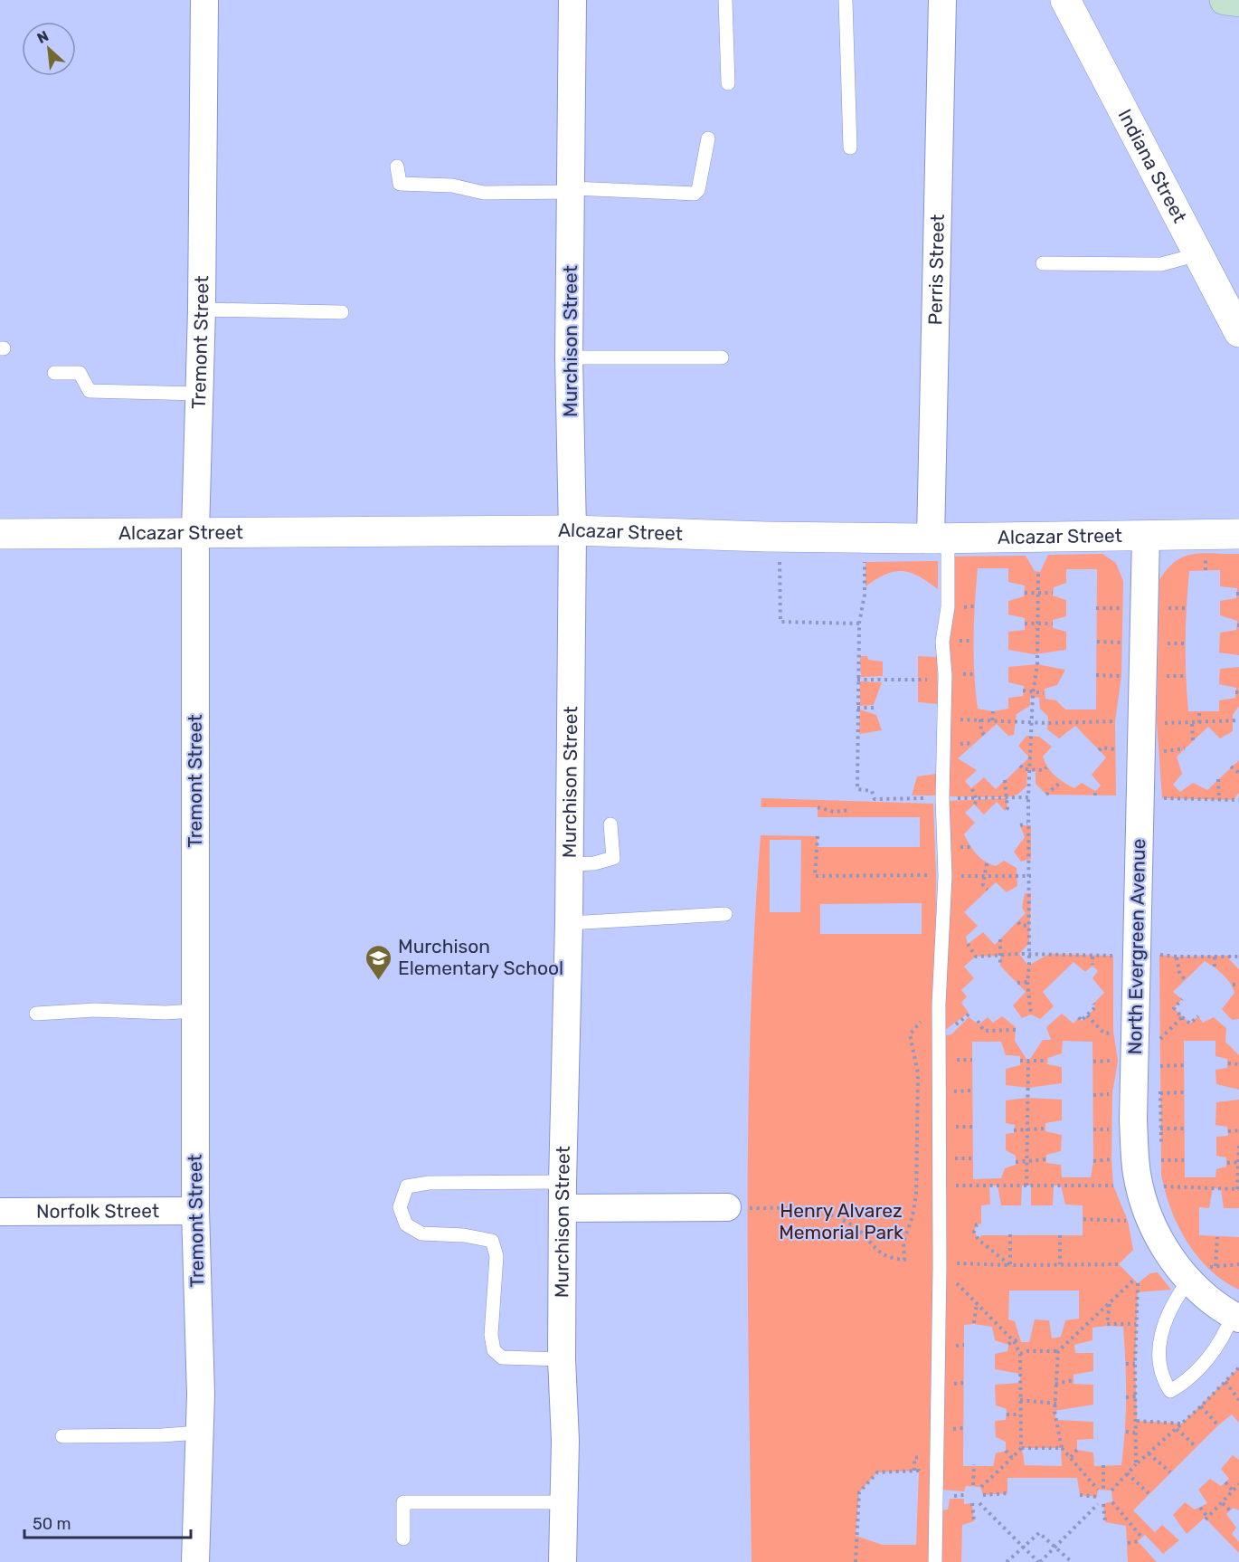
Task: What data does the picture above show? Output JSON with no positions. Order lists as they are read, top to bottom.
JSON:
{
  "streets": {
    "street": [
      "Indiana Street",
      "Perris Street",
      "Tremont Street",
      "Murchison Street",
      "Alcazar Street",
      "North Evergreen Avenue",
      "Norfolk Street"
    ]
  },
  "crossings": [
    ["Perris Street", "Alcazar Street"],
    ["Tremont Street", "Alcazar Street"],
    ["Tremont Street", "Norfolk Street"],
    ["Murchison Street", "Alcazar Street"],
    ["Alcazar Street", "North Evergreen Avenue"]
  ],
  "parks": ["Henry Alvarez Memorial Park"],
  "places": {
    "school or university": ["Murchison Elementary School"]
  },
  "scale_bar": "50 m",
  "north": "top left"
}
